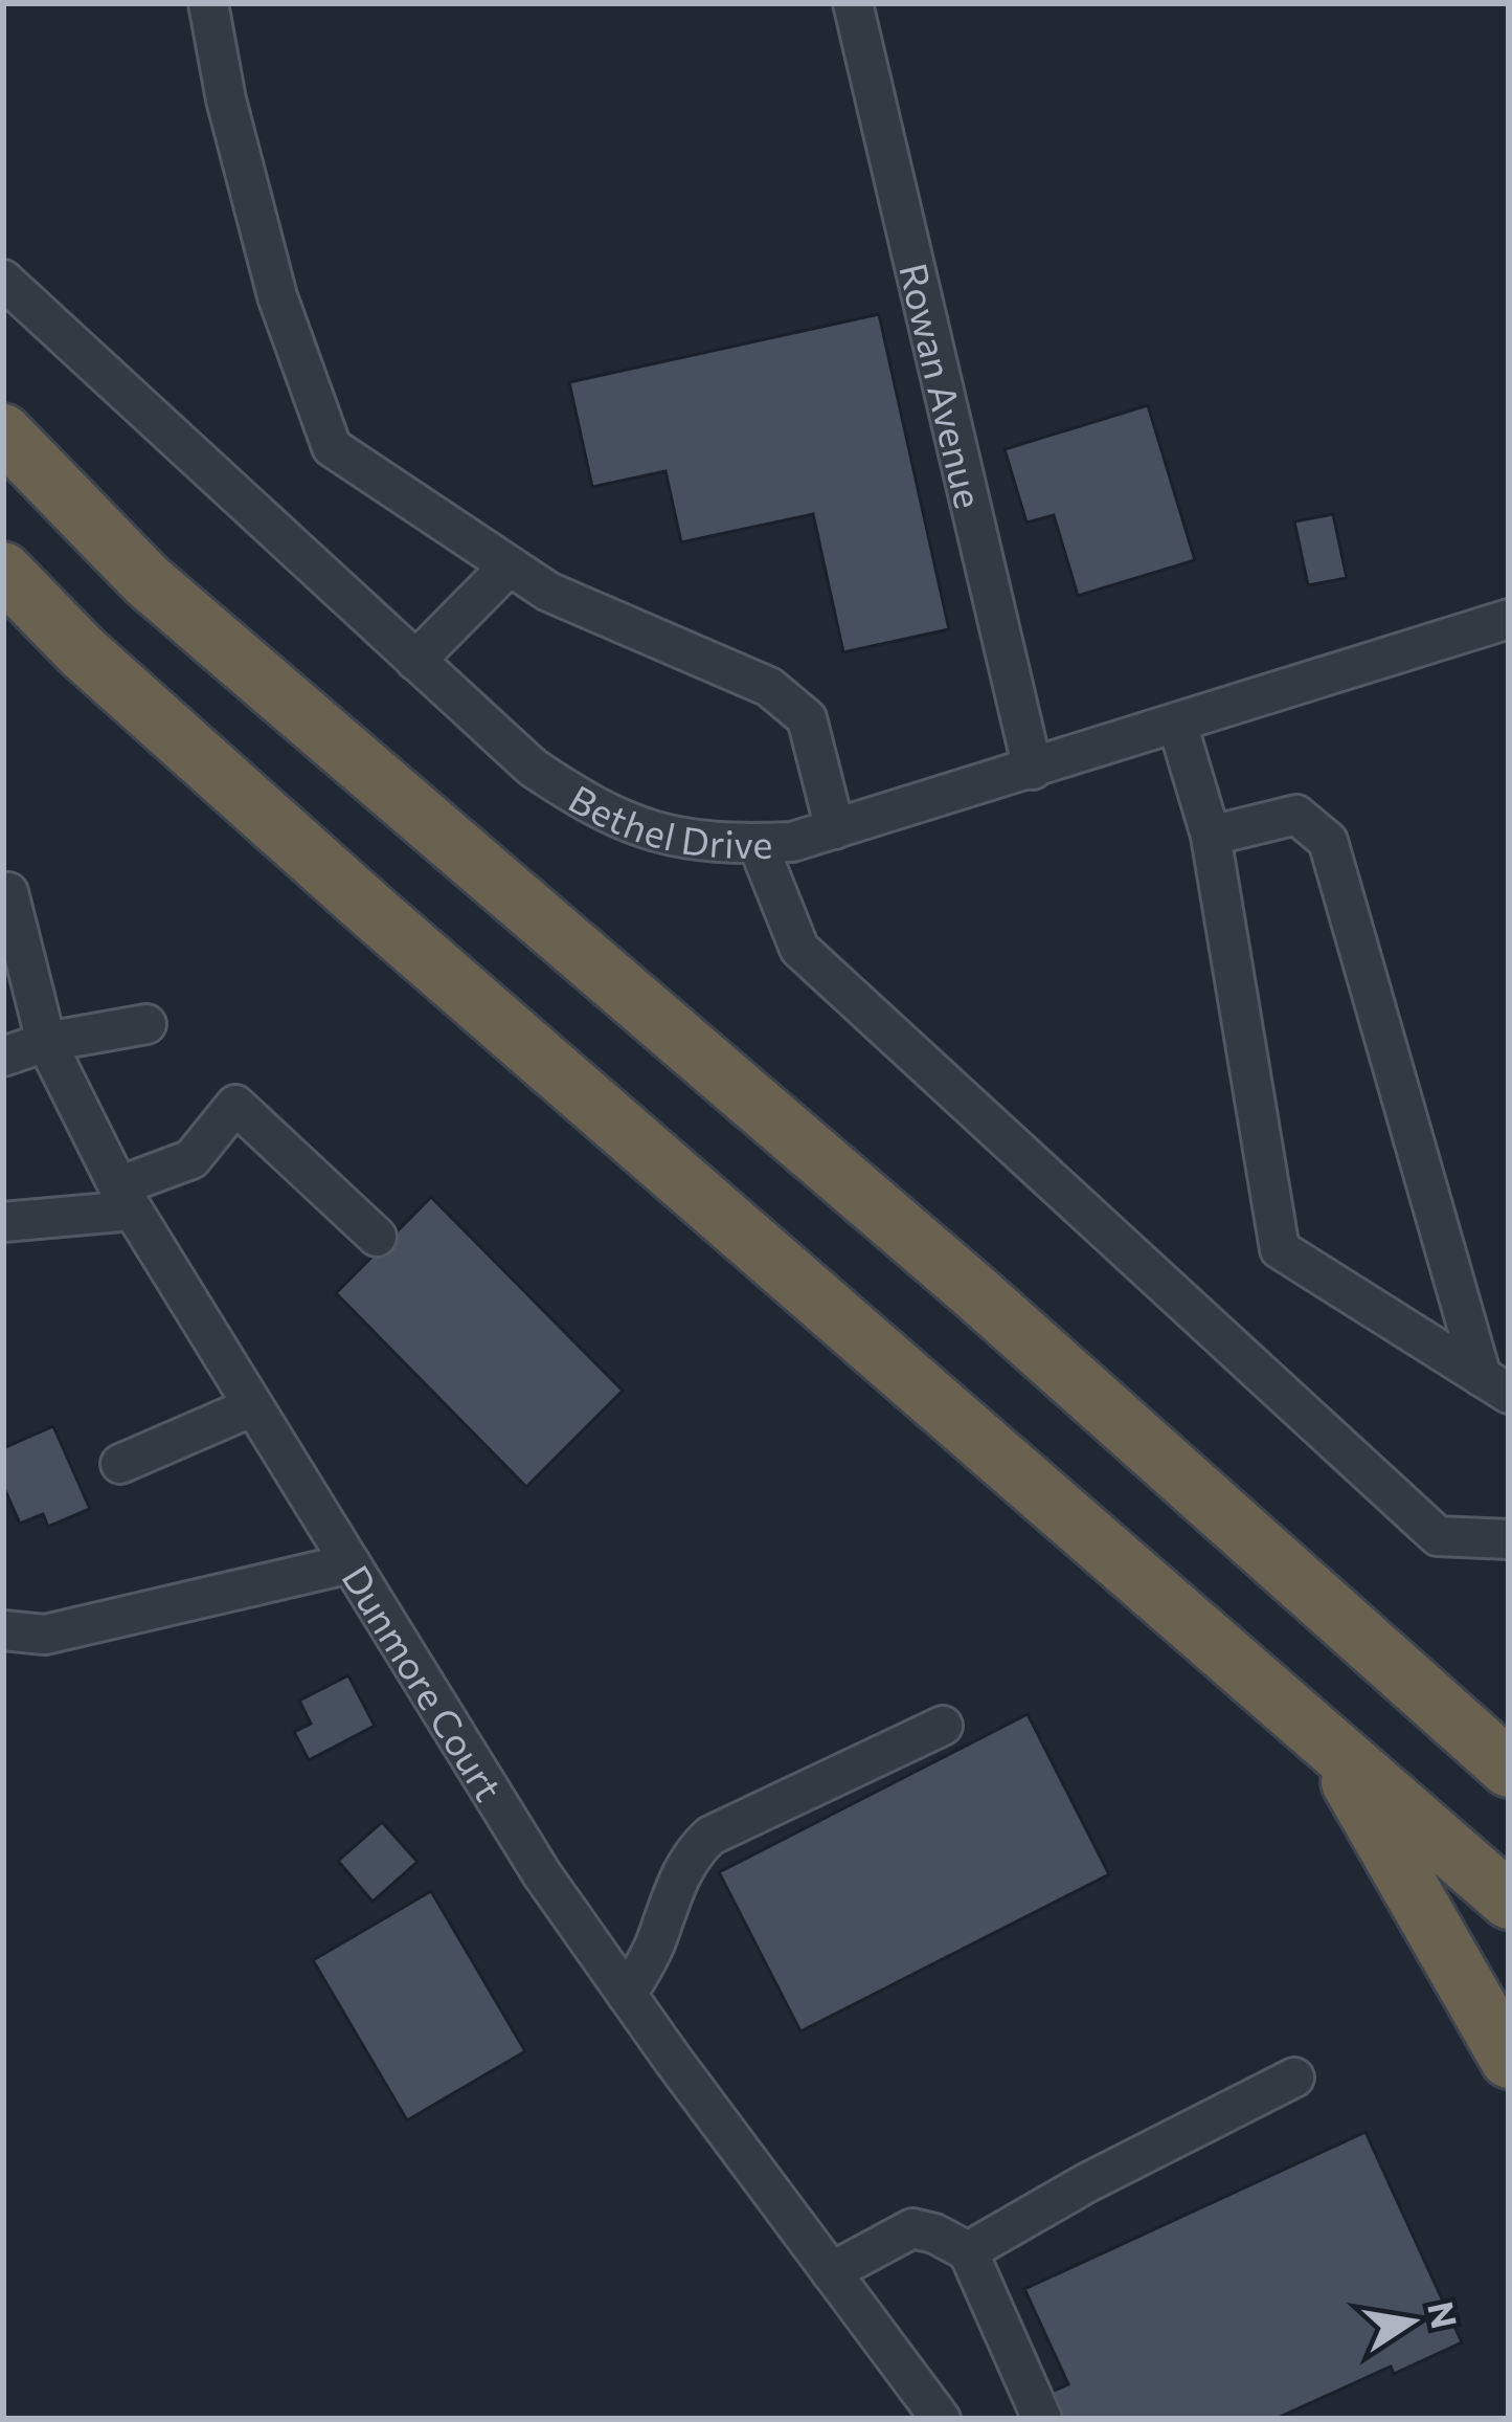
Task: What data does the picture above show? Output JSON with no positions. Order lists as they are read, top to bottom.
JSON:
{
  "streets": {
    "street": ["Rowan Avenue", "Bethel Drive", "Dunmore Court"]
  },
  "crossings": [
    ["Rowan Avenue", "Bethel Drive"]
  ],
  "north": "right"
}
